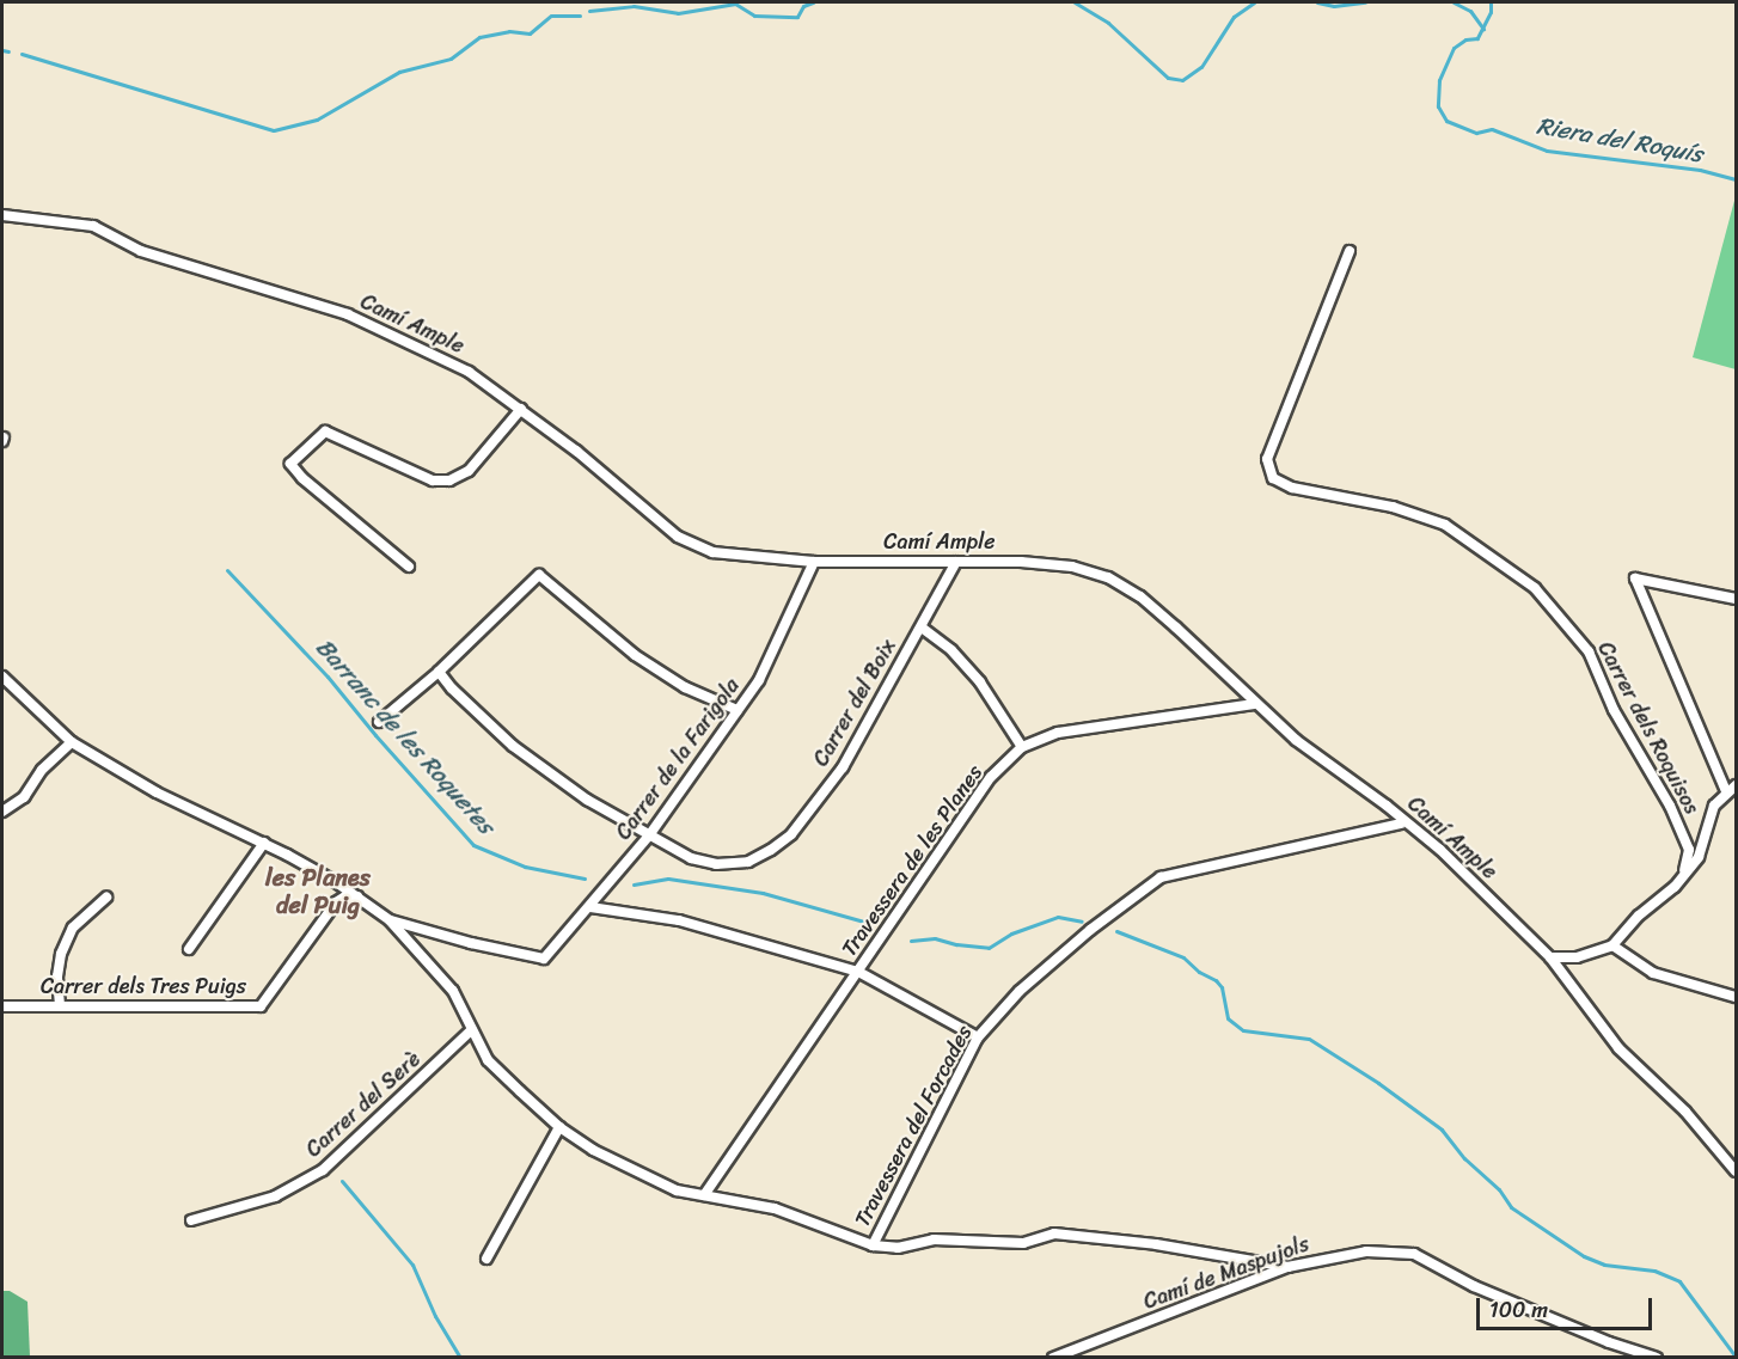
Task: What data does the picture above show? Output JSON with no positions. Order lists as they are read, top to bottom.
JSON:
{
  "streets": {
    "street": [
      "Camí Ample",
      "Carrer del Boix",
      "Carrer dels Roquisos",
      "Carrer de la Farigola",
      "Travessera de les Planes",
      "Carrer dels Tres Puigs",
      "Carrer del Serè",
      "Travessera del Forcades",
      "Camí de Maspujols"
    ]
  },
  "crossings": [
    ["Camí Ample", "Carrer del Boix"],
    ["Camí Ample", "Carrer de la Farigola"],
    ["Camí Ample", "Travessera de les Planes"],
    ["Carrer del Boix", "Carrer de la Farigola"]
  ],
  "districts": ["les Planes del Puig"],
  "water": ["Riera del Roquís", "Barranc de les Roquetes"],
  "scale_bar": "100 m"
}
